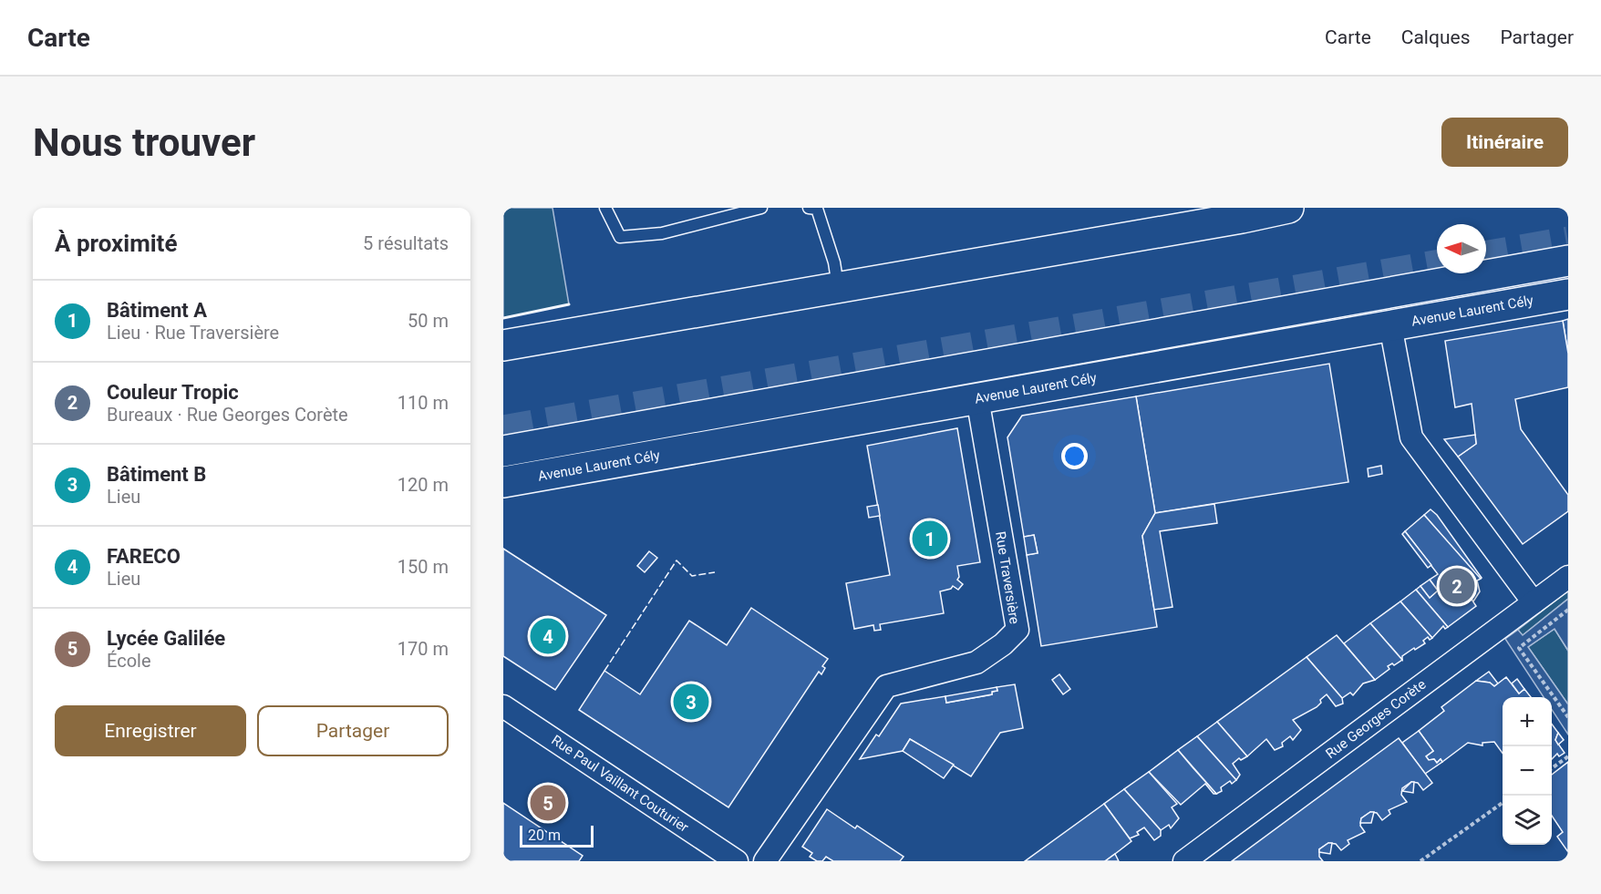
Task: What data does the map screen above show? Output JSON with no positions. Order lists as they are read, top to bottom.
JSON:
{
  "streets": {
    "main road": ["Avenue Laurent Cély"],
    "street": ["Rue Traversière", "Rue Georges Corète", "Rue Paul Vaillant Couturier"]
  },
  "crossings": [
    ["Avenue Laurent Cély", "Rue Traversière"]
  ],
  "scale_bar": "20 m",
  "north": "left",
  "page": {
    "header": "Carte",
    "nav": ["Carte", "Calques", "Partager"],
    "buttons": [
      "Itinéraire",
      ["Enregistrer", "Partager"]
    ],
    "title": "Nous trouver",
    "heading": ["À proximité", "5 résultats"],
    "list": [
      {
        "mark": "1",
        "name": "Bâtiment A",
        "note": "Lieu · Rue Traversière",
        "value": "50 m"
      },
      {
        "mark": "2",
        "name": "Couleur Tropic",
        "note": "Bureaux · Rue Georges Corète",
        "value": "110 m"
      },
      {
        "mark": "3",
        "name": "Bâtiment B",
        "note": "Lieu",
        "value": "120 m"
      },
      {
        "mark": "4",
        "name": "FARECO",
        "note": "Lieu",
        "value": "150 m"
      },
      {
        "mark": "5",
        "name": "Lycée Galilée",
        "note": "École",
        "value": "170 m"
      }
    ],
    "pins": [
      "1",
      "2",
      "4",
      "3",
      "5"
    ],
    "map_buttons": ["+", "−"],
    "scale": "20 m"
  }
}
